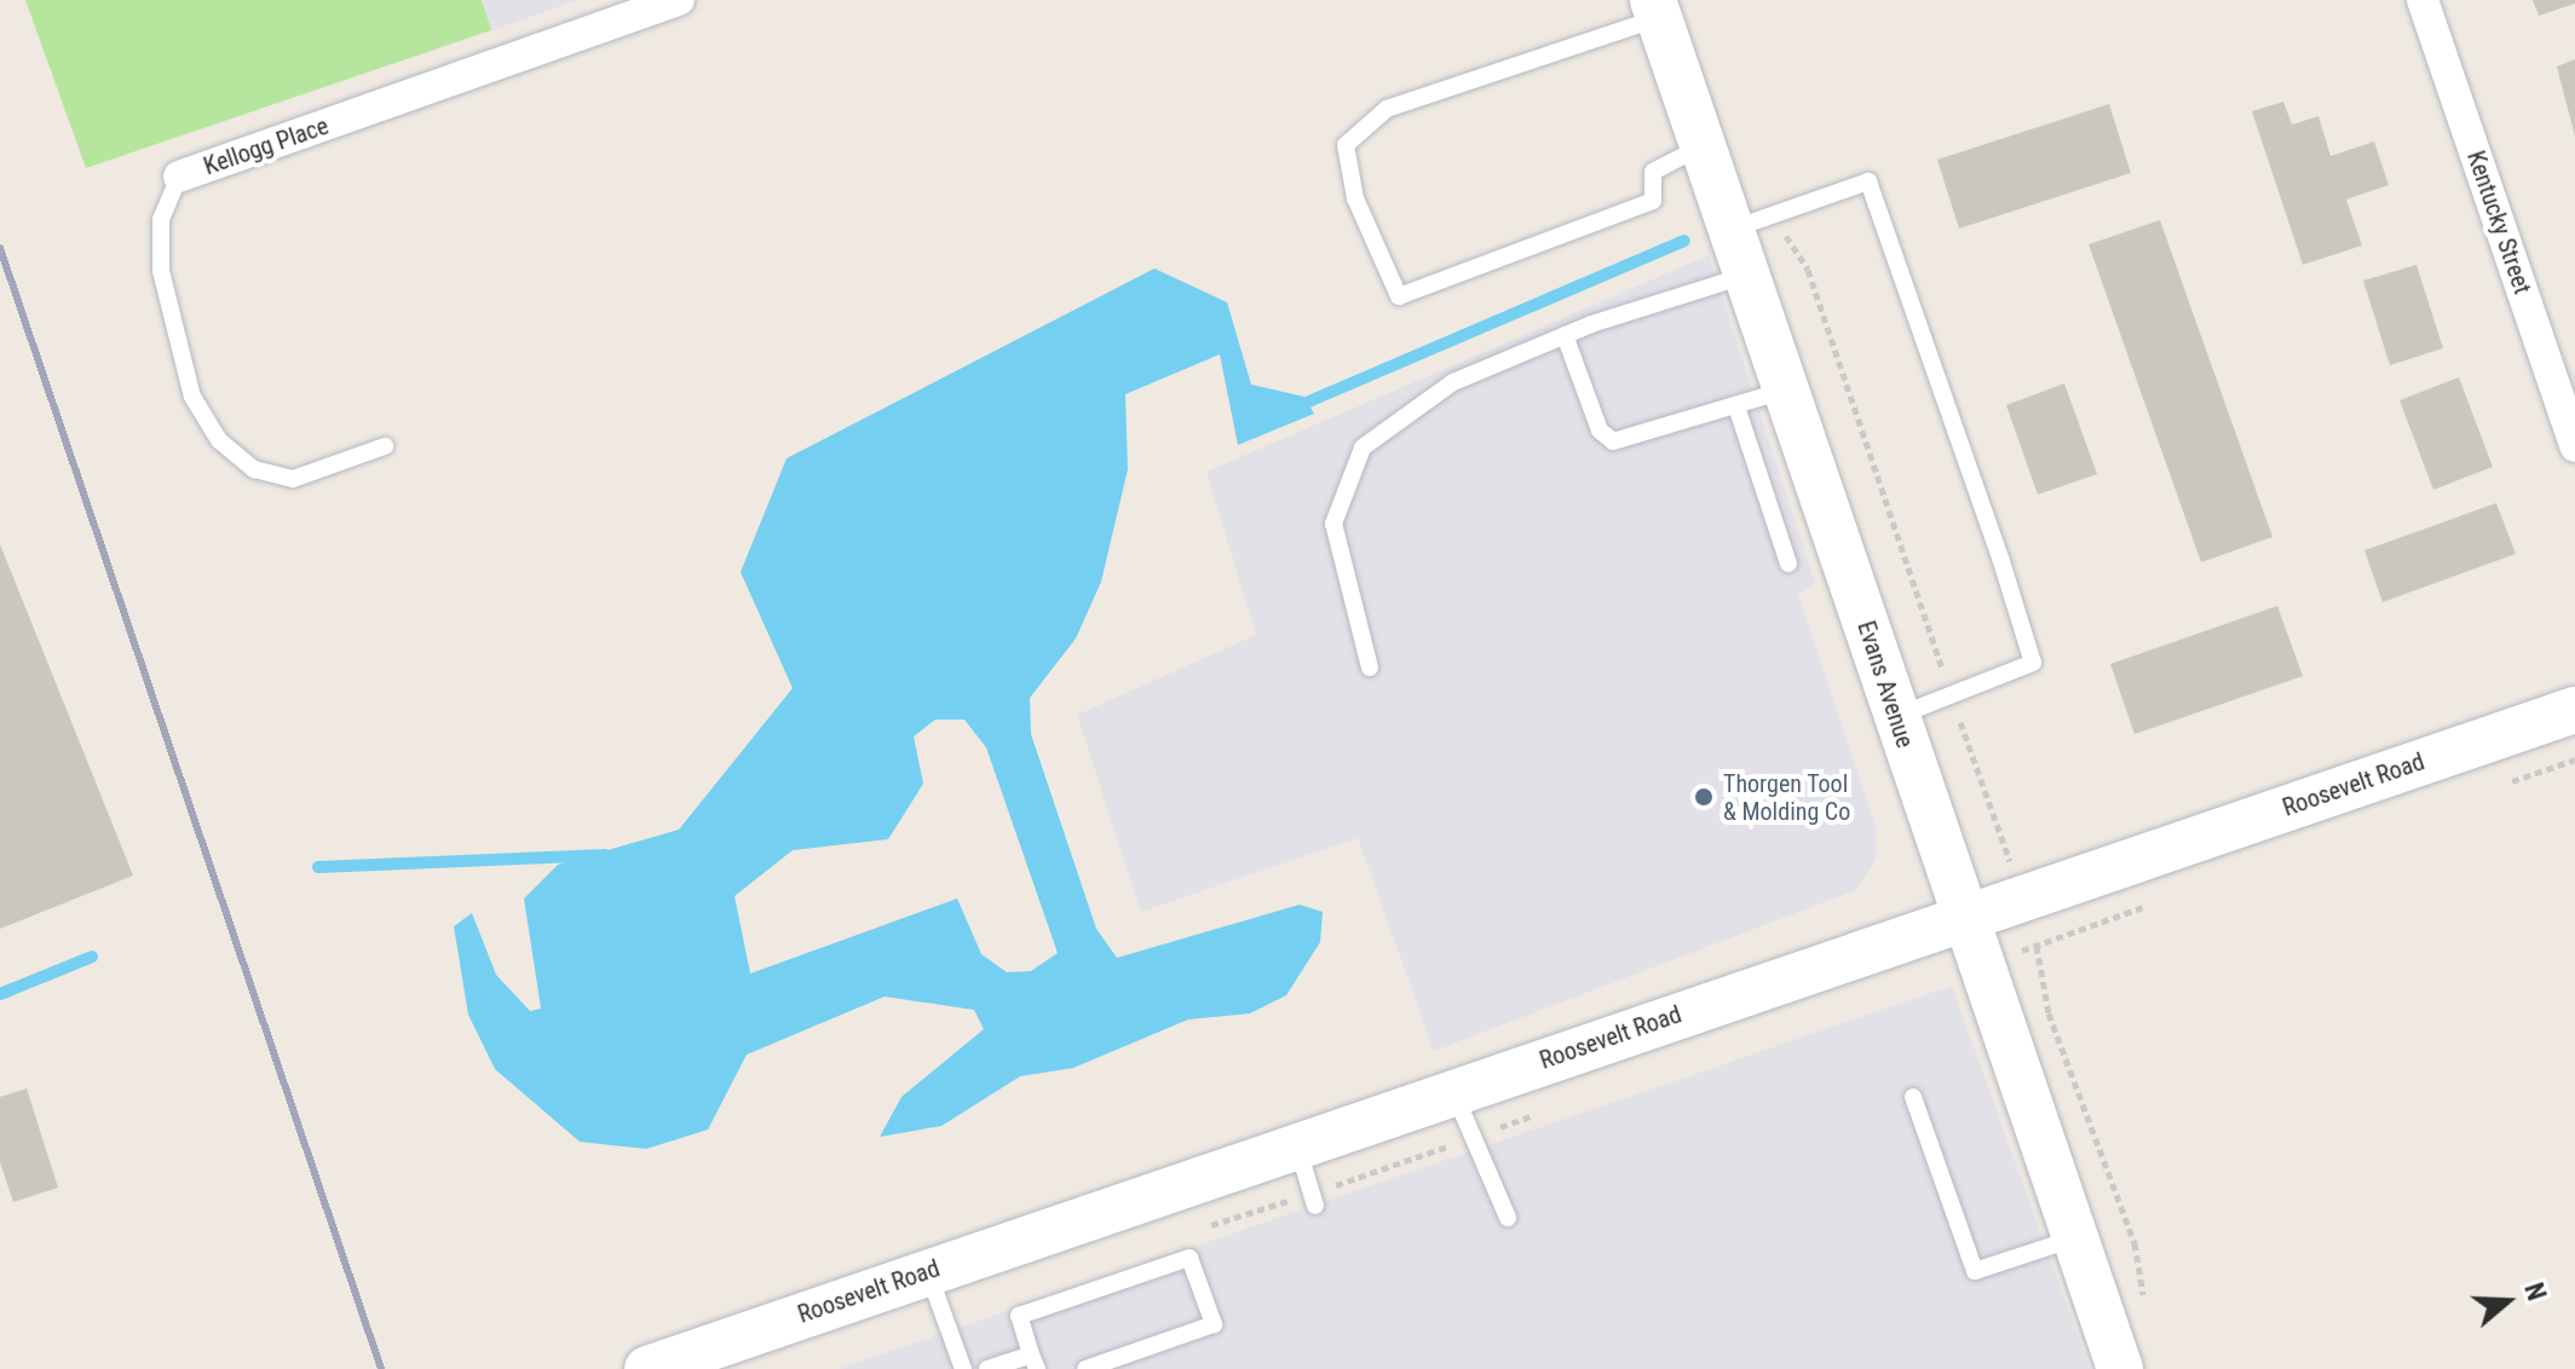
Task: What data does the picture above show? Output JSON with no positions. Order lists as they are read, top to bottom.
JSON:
{
  "streets": {
    "street": [
      "Kellogg Place",
      "Kentucky Street",
      "Evans Avenue",
      "Roosevelt Road"
    ]
  },
  "crossings": [
    ["Evans Avenue", "Roosevelt Road"]
  ],
  "places": ["Thorgen Tool & Molding Co"],
  "north": "right"
}
